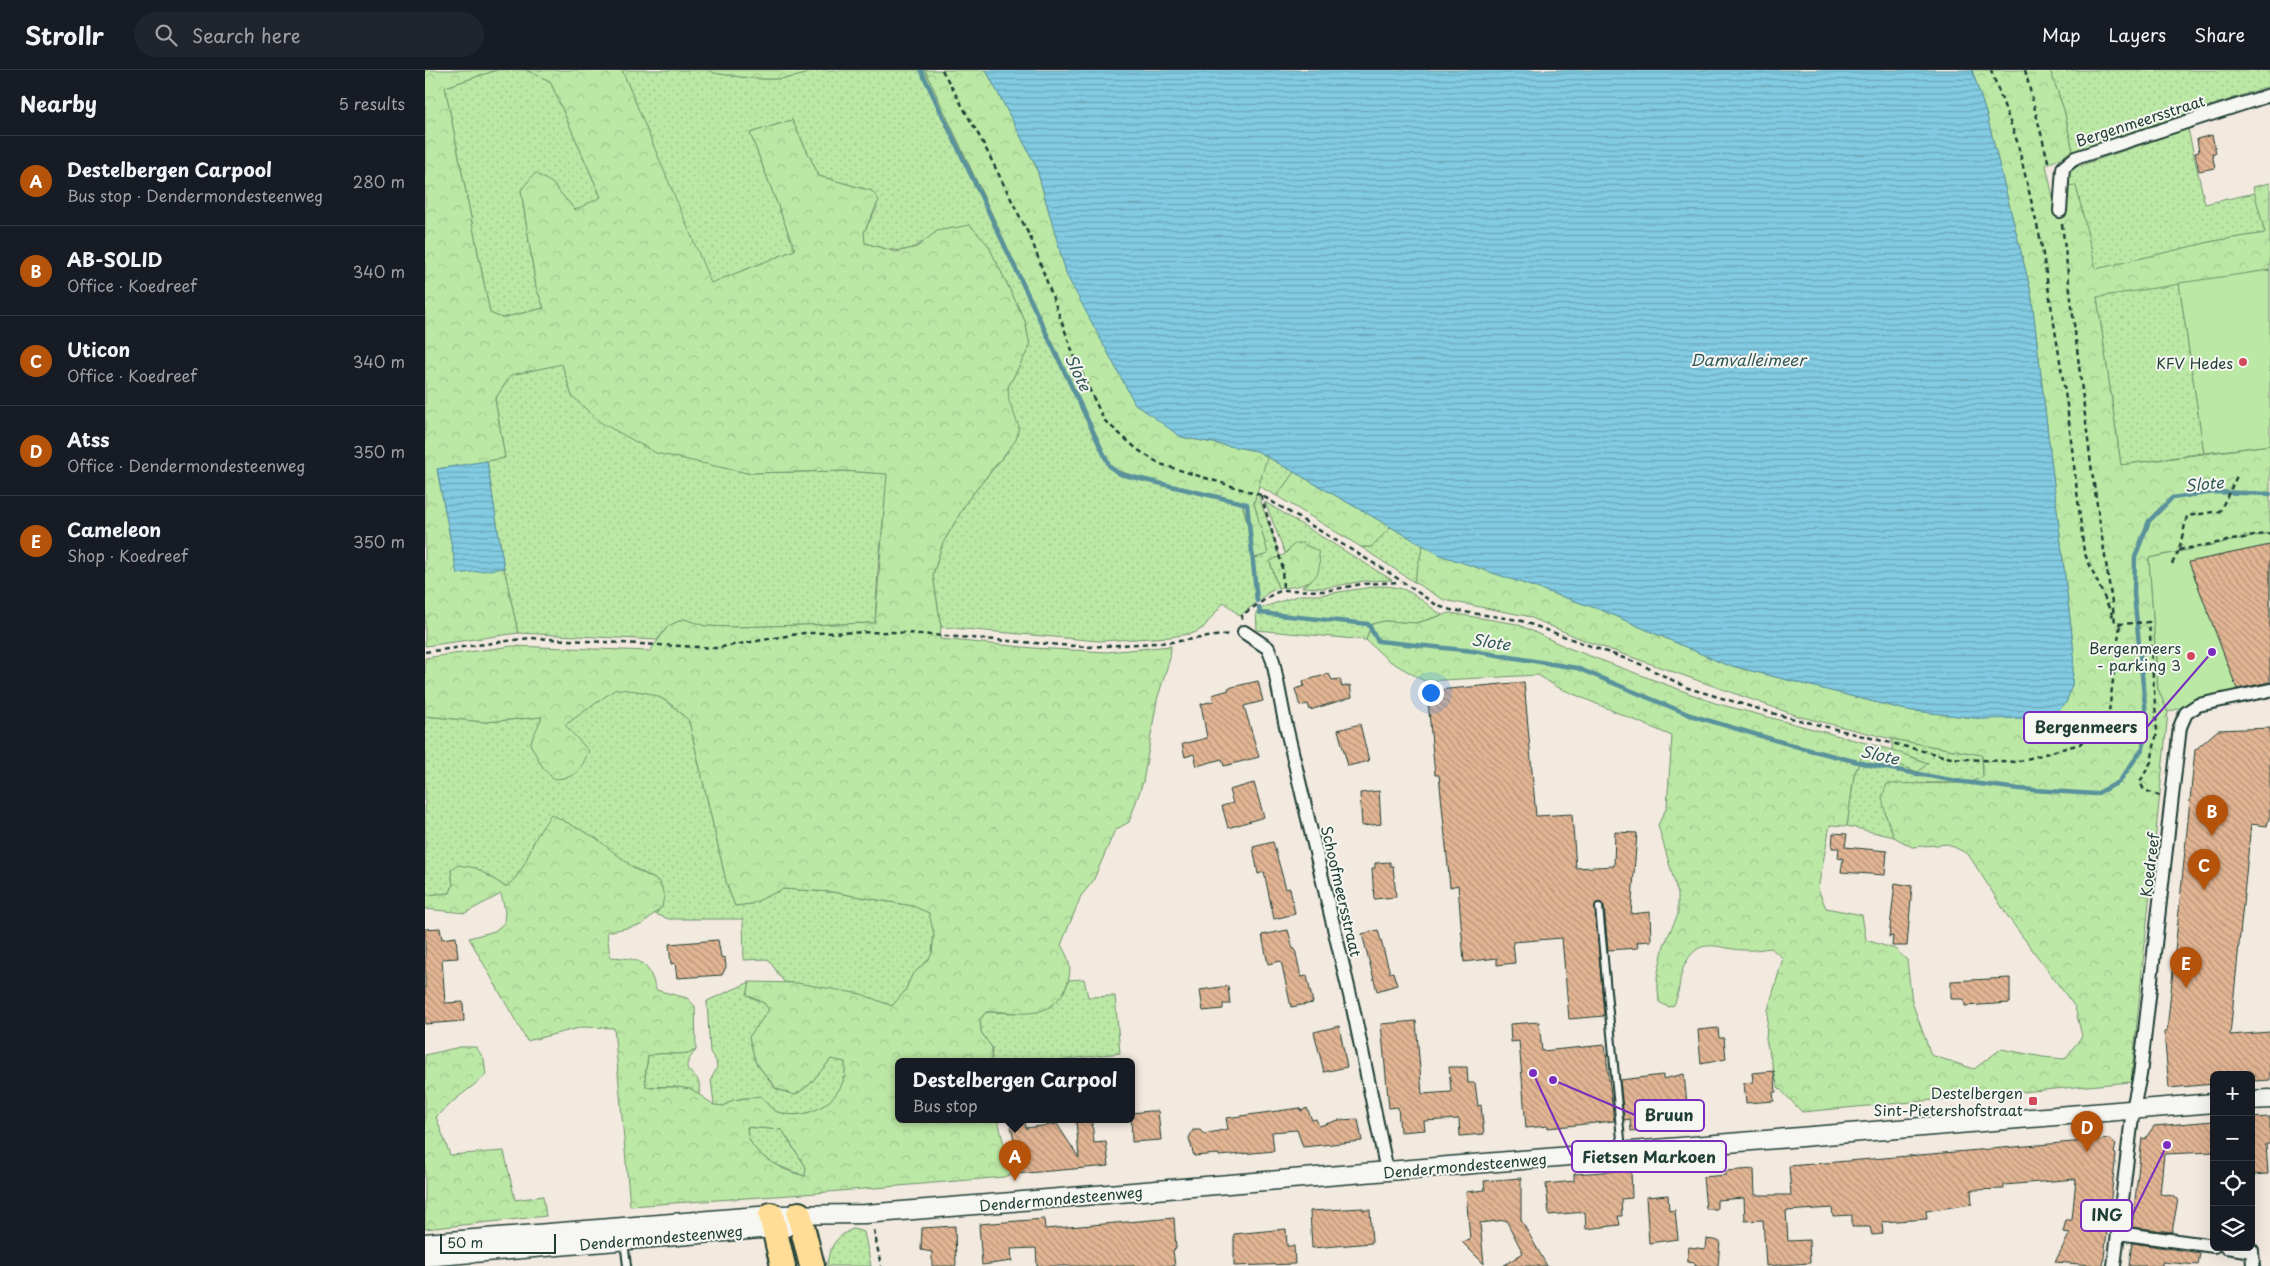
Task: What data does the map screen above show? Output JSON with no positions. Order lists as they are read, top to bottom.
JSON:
{
  "streets": {
    "main road": ["Dendermondesteenweg"],
    "street": ["Bergenmeersstraat", "Koedreef", "Schoofmeersstraat"]
  },
  "crossings": [
    ["Koedreef", "Dendermondesteenweg"],
    ["Schoofmeersstraat", "Dendermondesteenweg"]
  ],
  "water": ["Damvalleimeer", "Slote"],
  "places": {
    "other": [
      "KFV Hedes",
      "Bergenmeers",
      "Bergenmeers - parking 3",
      "Fietsen Markoen",
      "Bruun",
      "ING"
    ],
    "transit": ["Destelbergen Sint-Pietershofstraat"]
  },
  "scale_bar": "50 m",
  "page": {
    "header": "Strollr",
    "search": "Search here",
    "nav": ["Map", "Layers", "Share"],
    "heading": ["Nearby", "5 results"],
    "list": [
      {
        "mark": "A",
        "name": "Destelbergen Carpool",
        "note": "Bus stop · Dendermondesteenweg",
        "value": "280 m"
      },
      {
        "mark": "B",
        "name": "AB-SOLID",
        "note": "Office · Koedreef",
        "value": "340 m"
      },
      {
        "mark": "C",
        "name": "Uticon",
        "note": "Office · Koedreef",
        "value": "340 m"
      },
      {
        "mark": "D",
        "name": "Atss",
        "note": "Office · Dendermondesteenweg",
        "value": "350 m"
      },
      {
        "mark": "E",
        "name": "Cameleon",
        "note": "Shop · Koedreef",
        "value": "350 m"
      }
    ],
    "pins": [
      "B",
      "C",
      "E",
      "D",
      "A"
    ],
    "popup": ["Destelbergen Carpool", "Bus stop"],
    "map_buttons": ["+", "−"],
    "scale": "50 m"
  }
}
